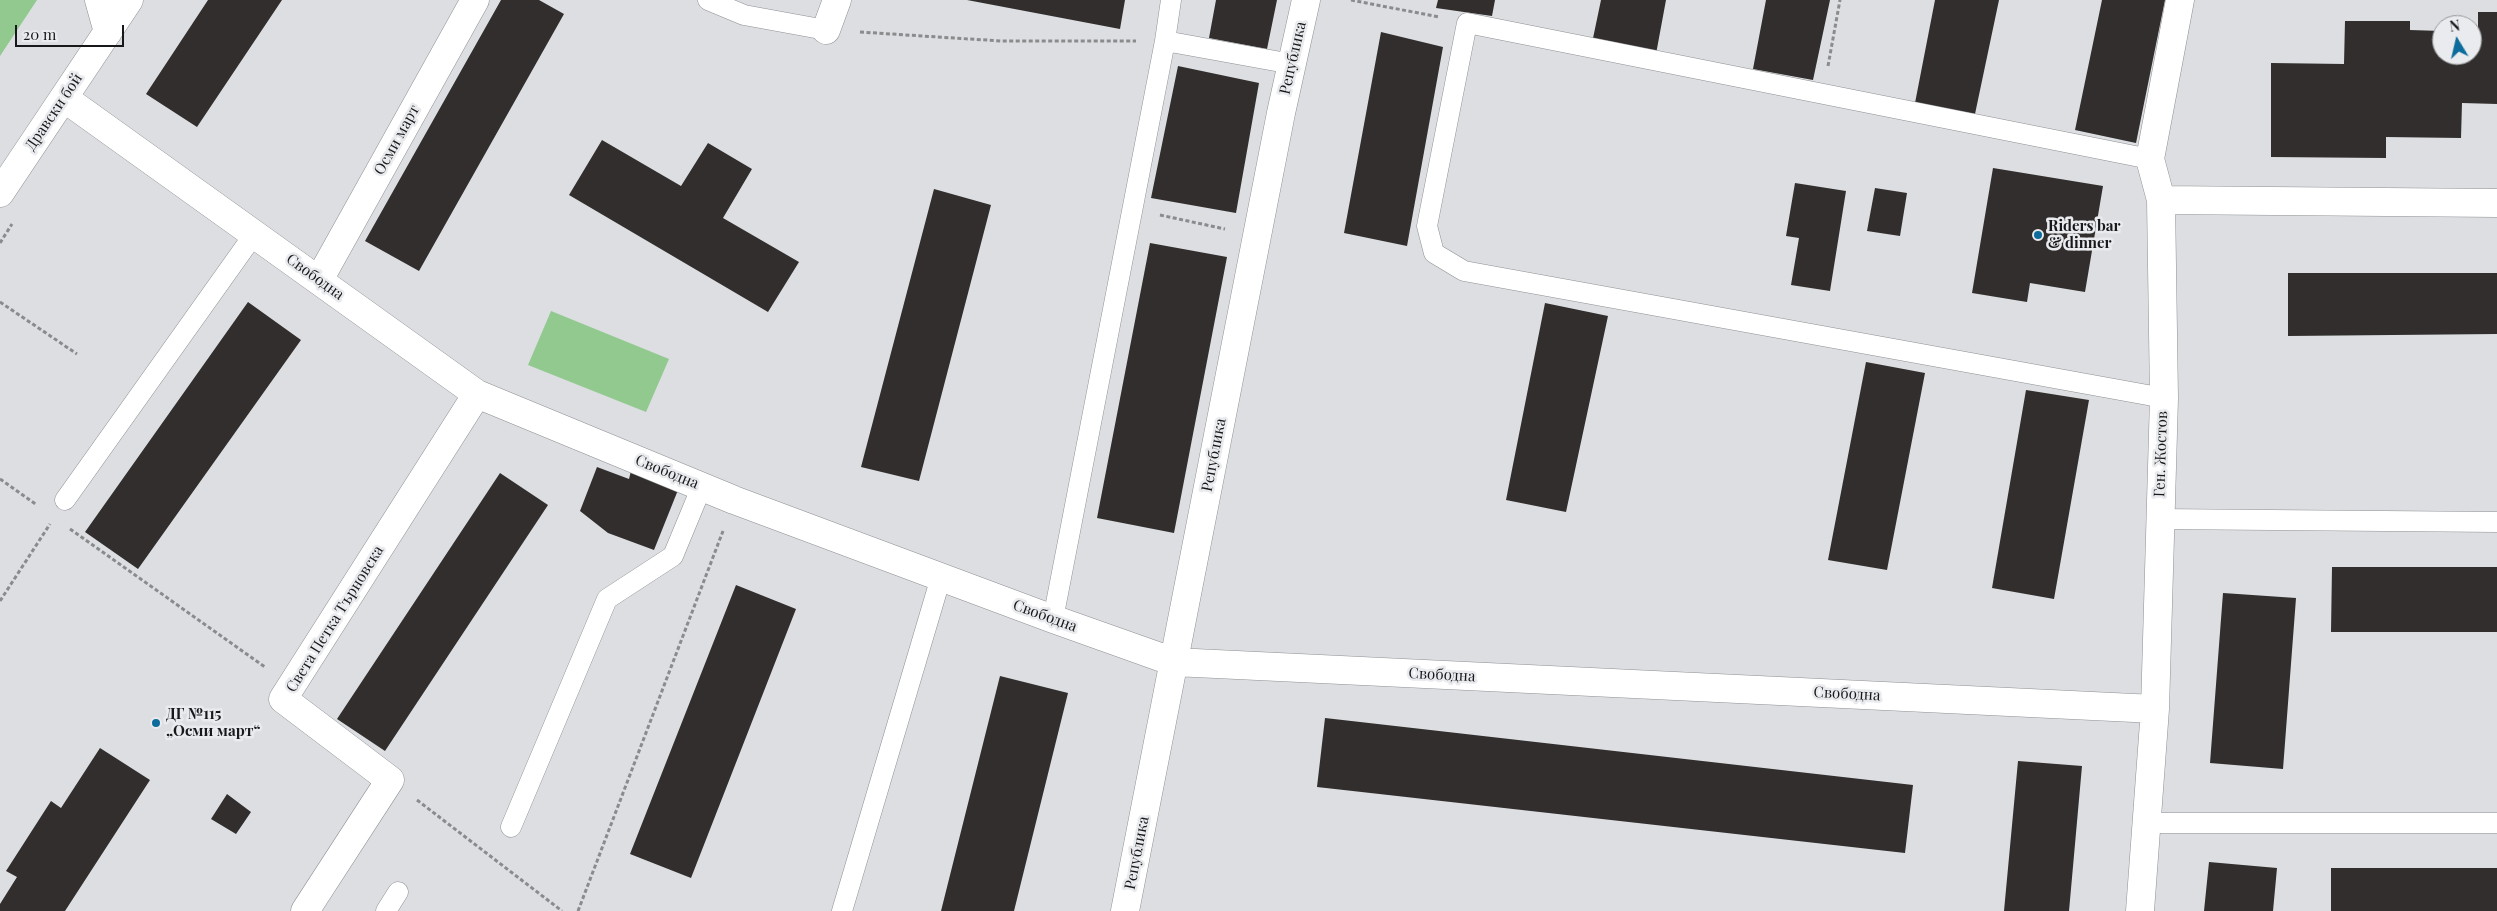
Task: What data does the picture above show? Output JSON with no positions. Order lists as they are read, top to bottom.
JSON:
{
  "streets": {
    "street": [
      "Република",
      "Дравски бой",
      "Осми март",
      "Свободна",
      "Ген. Жостов",
      "Света Петка Търновска"
    ]
  },
  "crossings": [
    ["Република", "Свободна"],
    ["Дравски бой", "Свободна"],
    ["Осми март", "Свободна"],
    ["Свободна", "Ген. Жостов"],
    ["Свободна", "Света Петка Търновска"]
  ],
  "places": ["Riders bar & dinner", "ДГ №115 „Осми март“"],
  "scale_bar": "20 m",
  "north": "top"
}
